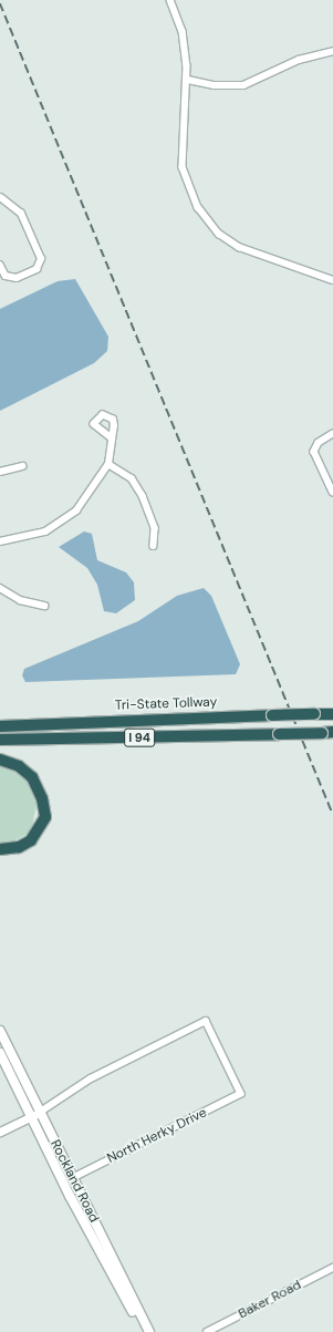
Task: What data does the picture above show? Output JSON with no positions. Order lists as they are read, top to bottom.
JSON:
{
  "streets": {
    "highway": ["Tri-State Tollway", "I 94"],
    "main road": ["Rockland Road"],
    "street": ["North Herky Drive", "Baker Road"]
  },
  "crossings": [
    ["North Herky Drive", "Rockland Road"]
  ]
}
